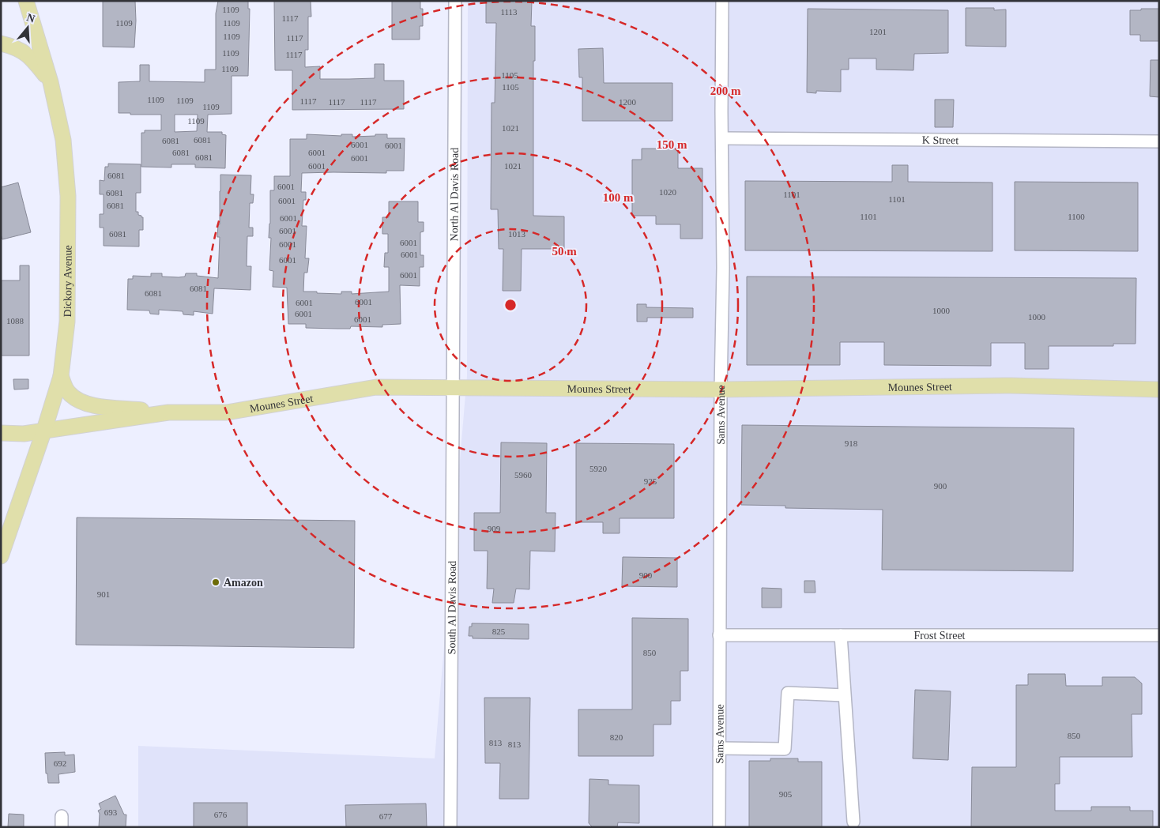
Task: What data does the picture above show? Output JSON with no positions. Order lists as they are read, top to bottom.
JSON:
{
  "streets": {
    "main road": ["Dickory Avenue", "Mounes Street"],
    "street": [
      "K Street",
      "North Al Davis Road",
      "Sams Avenue",
      "South Al Davis Road",
      "Frost Street"
    ]
  },
  "crossings": [
    ["K Street", "Sams Avenue"],
    ["North Al Davis Road", "Mounes Street"],
    ["North Al Davis Road", "South Al Davis Road"],
    ["Dickory Avenue", "Mounes Street"],
    ["Mounes Street", "Sams Avenue"],
    ["Mounes Street", "South Al Davis Road"],
    ["Sams Avenue", "Frost Street"]
  ],
  "places": ["Amazon"],
  "house_numbers": [
    "1109",
    "1113",
    "1117",
    "1109",
    "1109",
    "1201",
    "1109",
    "1117",
    "1109",
    "1117",
    "1109",
    "1105",
    "1105",
    "1109",
    "1109",
    "1117",
    "1117",
    "1117",
    "1200",
    "1109",
    "1109",
    "1021",
    "6081",
    "6081",
    "6001",
    "6001",
    "6081",
    "6001",
    "6081",
    "6001",
    "6001",
    "1021",
    "6081",
    "6001",
    "1020",
    "6081",
    "1101",
    "1101",
    "6001",
    "6081",
    "1101",
    "1100",
    "6001",
    "6001",
    "6081",
    "1013",
    "6001",
    "6001",
    "6001",
    "6001",
    "6001",
    "6081",
    "6081",
    "6001",
    "6001",
    "1000",
    "6001",
    "1000",
    "6001",
    "1088",
    "918",
    "5920",
    "5960",
    "925",
    "900",
    "909",
    "900",
    "901",
    "825",
    "850",
    "850",
    "820",
    "813",
    "813",
    "692",
    "905",
    "693",
    "676",
    "677"
  ],
  "north": "top",
  "rings": [
    "200 m",
    "150 m",
    "100 m",
    "50 m"
  ]
}
